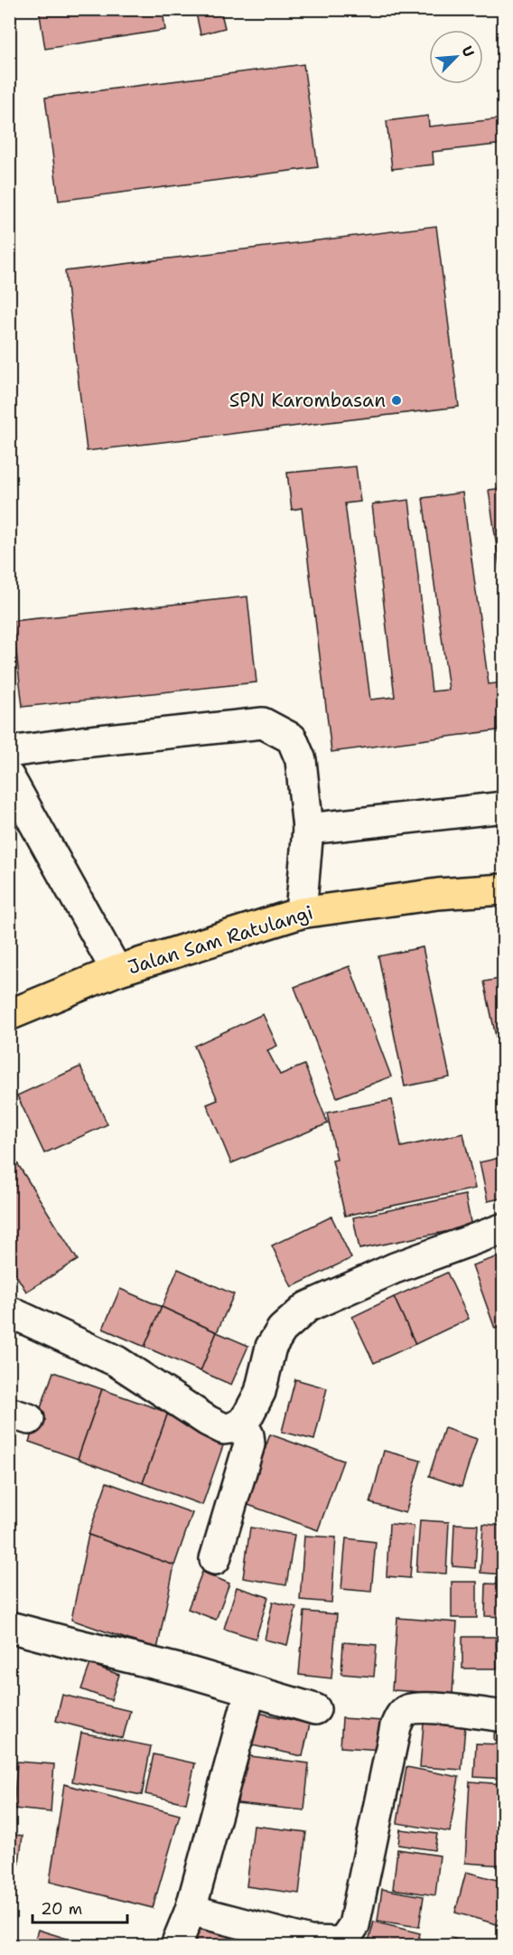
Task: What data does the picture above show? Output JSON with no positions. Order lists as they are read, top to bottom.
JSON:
{
  "streets": {
    "highway": ["Jalan Sam Ratulangi"]
  },
  "places": ["SPN Karombasan"],
  "scale_bar": "20 m",
  "north": "top right"
}
